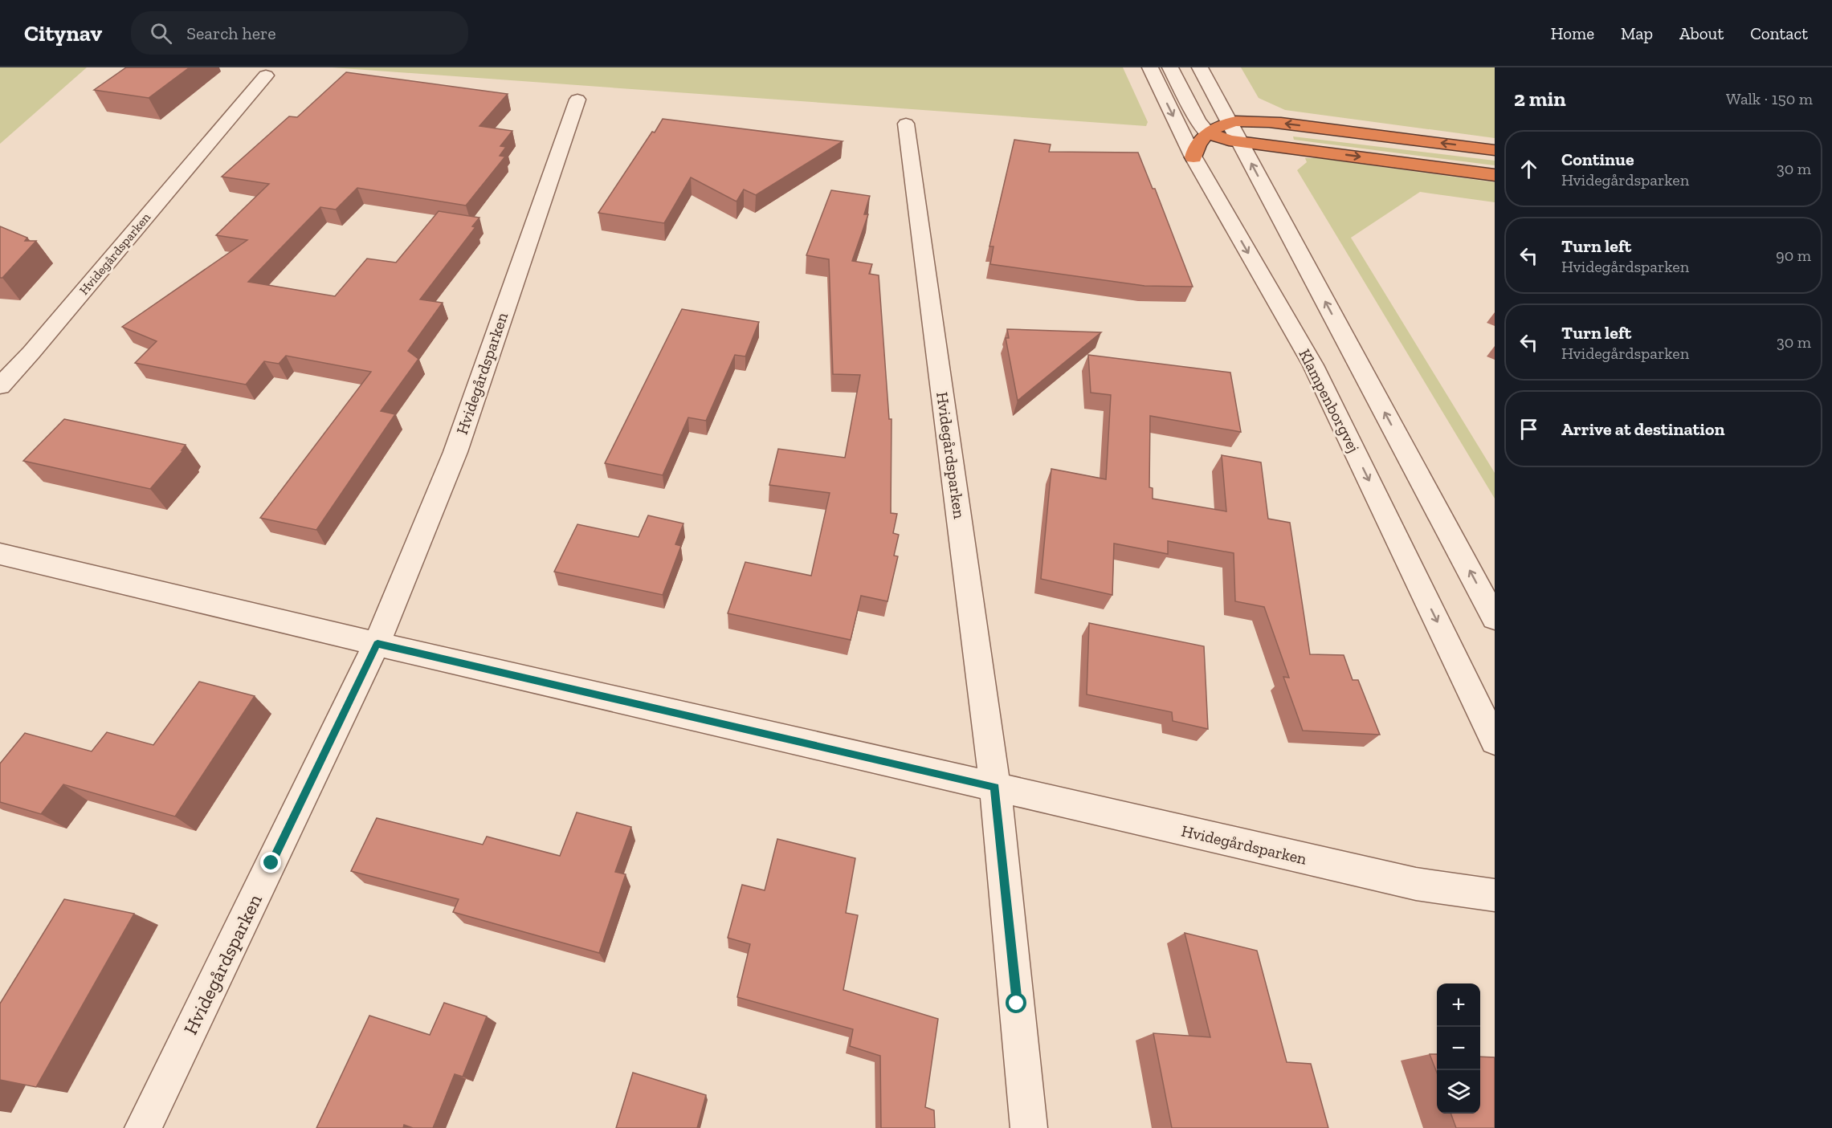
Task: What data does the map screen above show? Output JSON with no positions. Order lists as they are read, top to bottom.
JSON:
{
  "streets": {
    "street": ["Hvidegårdsparken", "Klampenborgvej"]
  },
  "page": {
    "header": "Citynav",
    "search": "Search here",
    "nav": [
      "Home",
      "Map",
      "About",
      "Contact"
    ],
    "heading": ["2 min", "Walk · 150 m"],
    "list": [
      ["Continue", "Hvidegårdsparken", "30 m"],
      ["Turn left", "Hvidegårdsparken", "90 m"],
      ["Turn left", "Hvidegårdsparken", "30 m"],
      "Arrive at destination"
    ],
    "map_buttons": ["+", "−"]
  }
}
